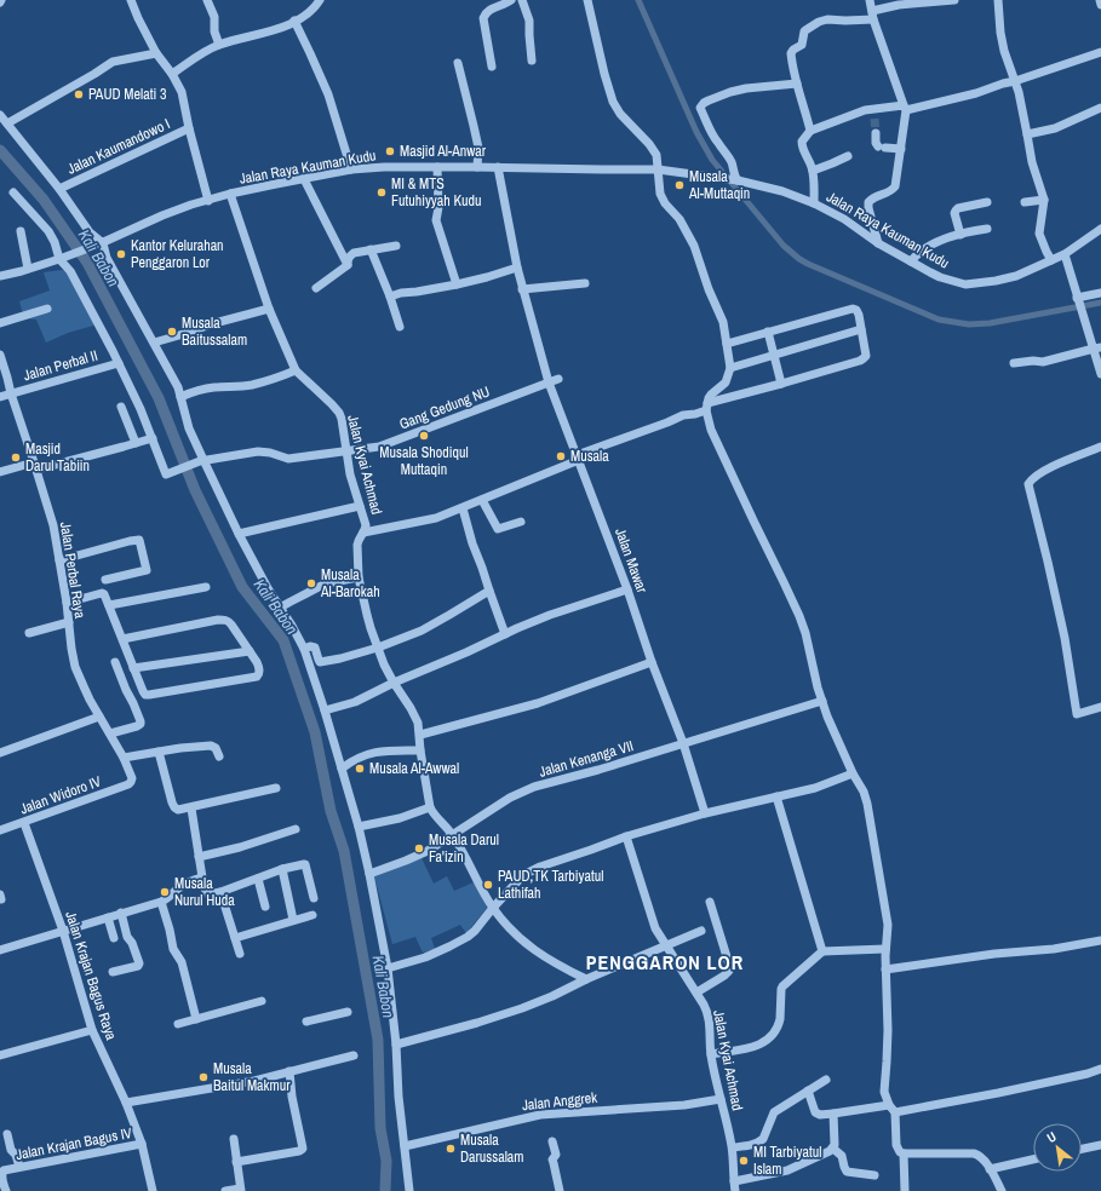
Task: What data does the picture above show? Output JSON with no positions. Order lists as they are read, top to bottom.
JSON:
{
  "streets": {
    "street": [
      "Jalan Kaumandowo I",
      "Jalan Raya Kauman Kudu",
      "Jalan Perbal II",
      "Gang Gedung NU",
      "Jalan Kyai Achmad",
      "Jalan Mawar",
      "Jalan Perbal Raya",
      "Jalan Kenanga VII",
      "Jalan Widoro IV",
      "Jalan Krajan Bagus Raya",
      "Jalan Anggrek",
      "Jalan Krajan Bagus IV"
    ]
  },
  "crossings": [
    ["Jalan Raya Kauman Kudu", "Jalan Kyai Achmad"],
    ["Jalan Raya Kauman Kudu", "Jalan Mawar"],
    ["Jalan Perbal II", "Jalan Perbal Raya"],
    ["Gang Gedung NU", "Jalan Kyai Achmad"],
    ["Gang Gedung NU", "Jalan Mawar"],
    ["Jalan Kyai Achmad", "Jalan Anggrek"],
    ["Jalan Mawar", "Jalan Kenanga VII"],
    ["Jalan Perbal Raya", "Jalan Widoro IV"],
    ["Jalan Widoro IV", "Jalan Krajan Bagus Raya"],
    ["Jalan Krajan Bagus Raya", "Jalan Krajan Bagus IV"]
  ],
  "districts": ["PENGGARON LOR"],
  "water": ["Kali Babon"],
  "places": [
    "PAUD Melati 3",
    "Masjid Al-Anwar",
    "Musala Al-Muttaqin",
    "MI & MTS Futuhiyyah Kudu",
    "Kantor Kelurahan Penggaron Lor",
    "Musala Baitussalam",
    "Musala Shodiqul Muttaqin",
    "Musala",
    "Masjid Darul Tabiin",
    "Musala Al-Barokah",
    "Musala Al-Awwal",
    "Musala Darul Fa'izin",
    "PAUD,TK Tarbiyatul Lathifah",
    "Musala Nurul Huda",
    "Musala Baitul Makmur",
    "Musala Darussalam",
    "MI Tarbiyatul Islam"
  ],
  "north": "top left"
}
